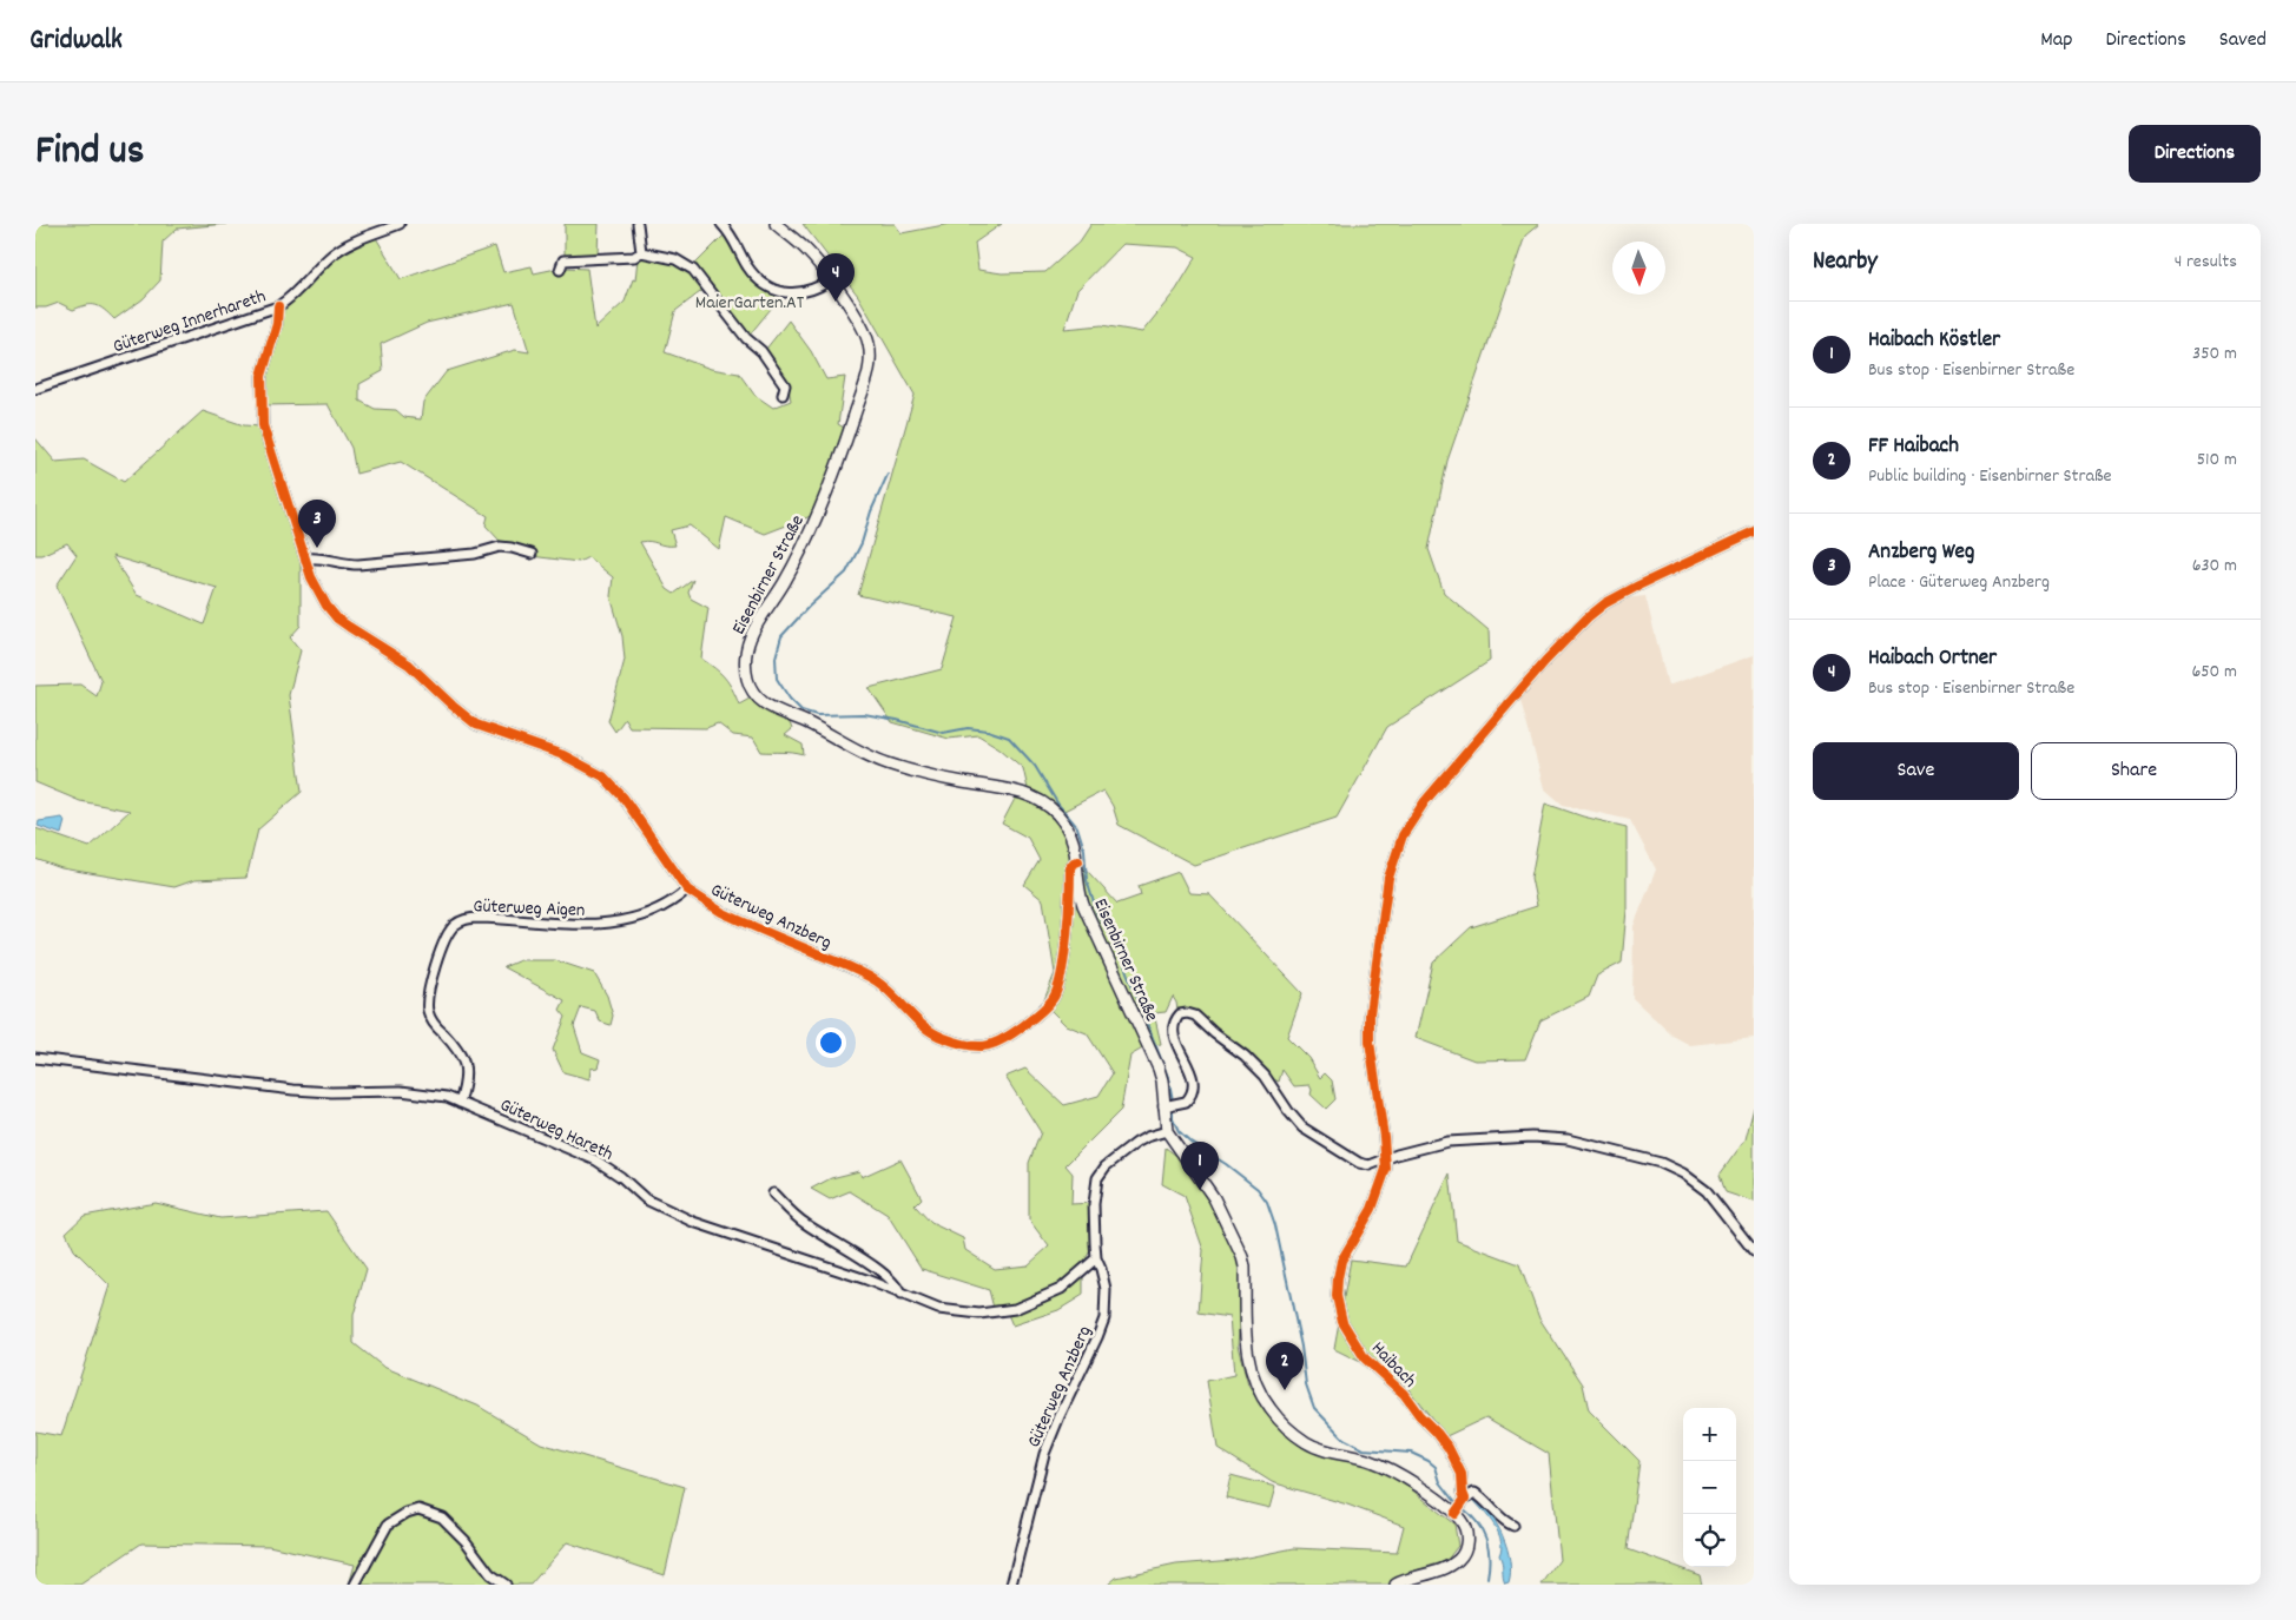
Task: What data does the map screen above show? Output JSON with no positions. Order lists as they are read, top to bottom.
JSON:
{
  "streets": {
    "main road": ["Eisenbirner Straße"],
    "street": [
      "Güterweg Innerhareth",
      "Güterweg Aigen",
      "Güterweg Anzberg",
      "Güterweg Hareth",
      "Haibach"
    ]
  },
  "crossings": [
    ["Güterweg Innerhareth", "Güterweg Anzberg"],
    ["Eisenbirner Straße", "Güterweg Anzberg"],
    ["Eisenbirner Straße", "Haibach"],
    ["Güterweg Aigen", "Güterweg Anzberg"],
    ["Güterweg Aigen", "Güterweg Hareth"],
    ["Güterweg Anzberg", "Güterweg Hareth"]
  ],
  "parks": ["MaierGarten.AT"],
  "north": "bottom",
  "page": {
    "header": "Gridwalk",
    "nav": ["Map", "Directions", "Saved"],
    "title": "Find us",
    "buttons": [
      "Directions",
      ["Save", "Share"]
    ],
    "heading": ["Nearby", "4 results"],
    "pins": [
      "4",
      "3",
      "1",
      "2"
    ],
    "list": [
      {
        "mark": "1",
        "name": "Haibach Köstler",
        "note": "Bus stop · Eisenbirner Straße",
        "value": "350 m"
      },
      {
        "mark": "2",
        "name": "FF Haibach",
        "note": "Public building · Eisenbirner Straße",
        "value": "510 m"
      },
      {
        "mark": "3",
        "name": "Anzberg Weg",
        "note": "Place · Güterweg Anzberg",
        "value": "630 m"
      },
      {
        "mark": "4",
        "name": "Haibach Ortner",
        "note": "Bus stop · Eisenbirner Straße",
        "value": "650 m"
      }
    ],
    "map_buttons": ["+", "−"]
  }
}
